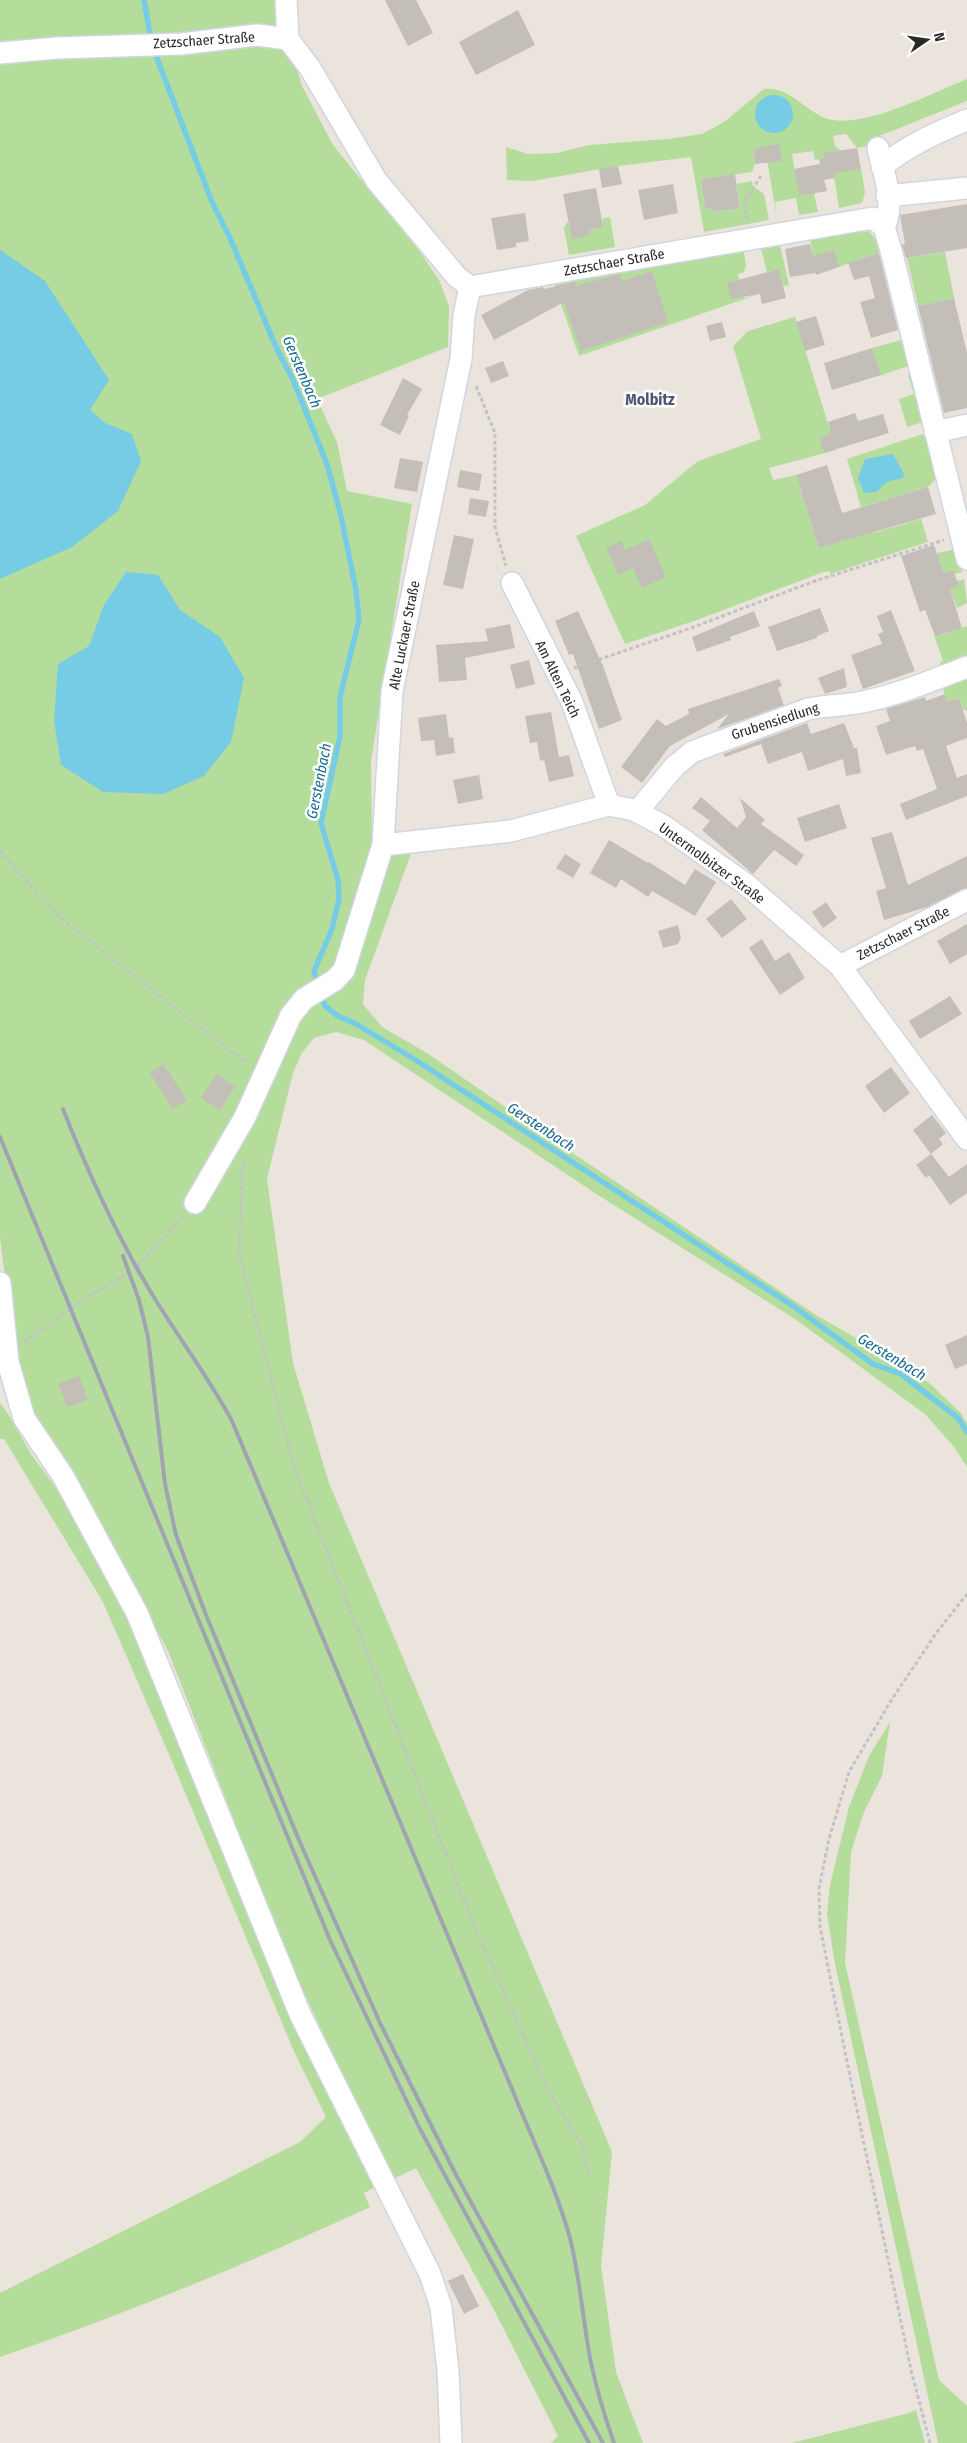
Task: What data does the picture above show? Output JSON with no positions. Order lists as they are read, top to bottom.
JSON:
{
  "streets": {
    "street": [
      "Zetzschaer Straße",
      "Alte Luckaer Straße",
      "Am Alten Teich",
      "Grubensiedlung",
      "Untermolbitzer Straße"
    ]
  },
  "crossings": [
    ["Zetzschaer Straße", "Alte Luckaer Straße"],
    ["Zetzschaer Straße", "Untermolbitzer Straße"],
    ["Am Alten Teich", "Untermolbitzer Straße"],
    ["Grubensiedlung", "Untermolbitzer Straße"]
  ],
  "districts": ["Molbitz"],
  "water": ["Gerstenbach"],
  "north": "right"
}
